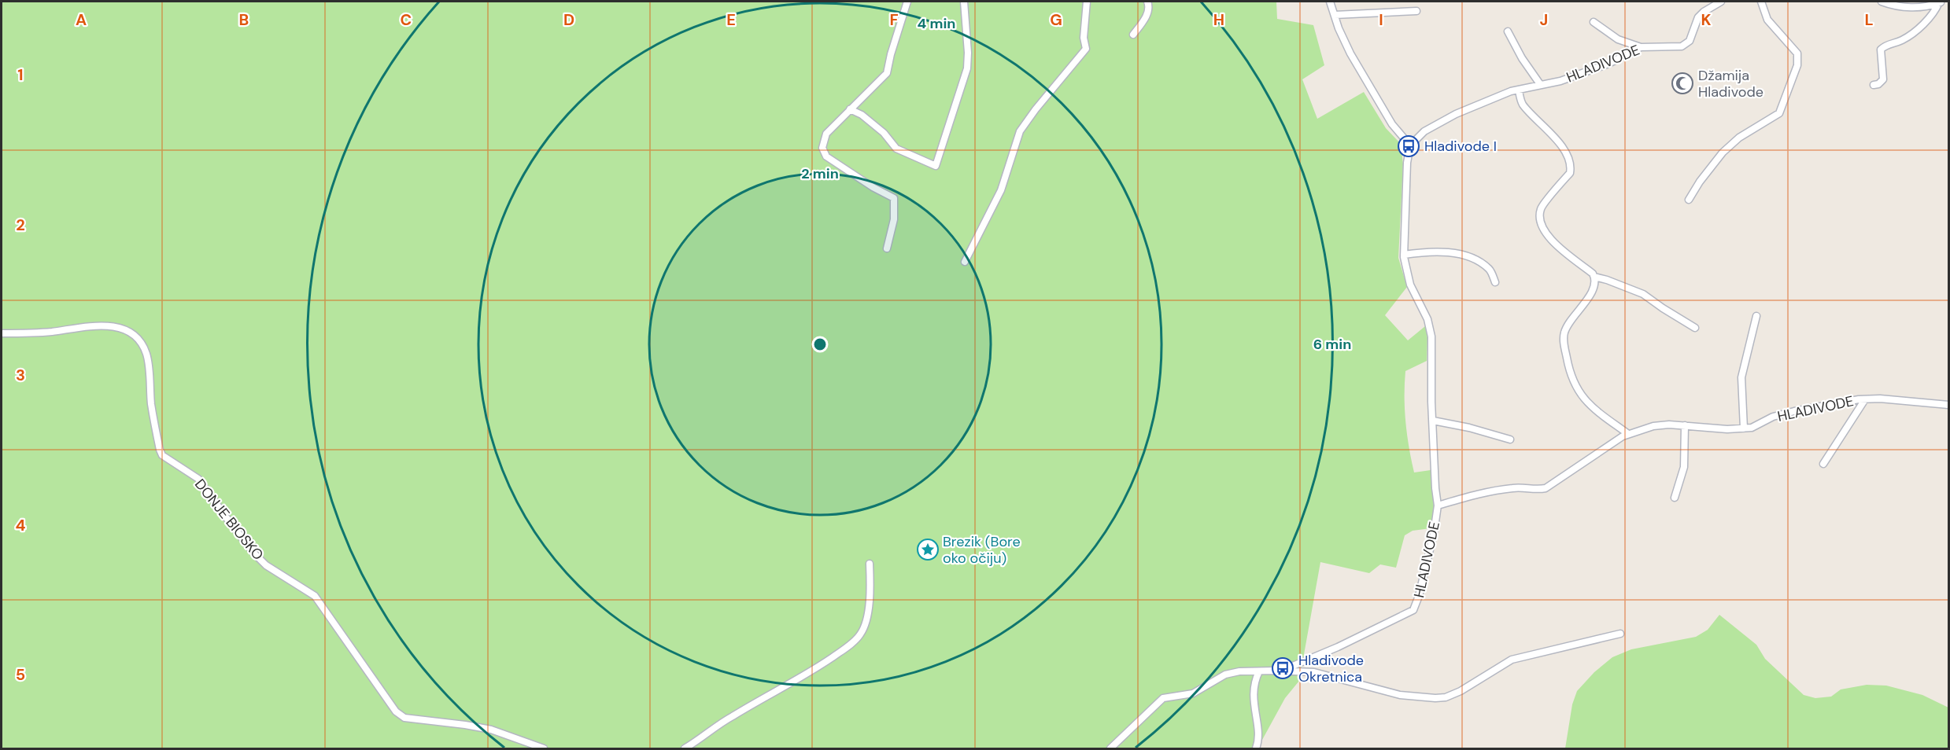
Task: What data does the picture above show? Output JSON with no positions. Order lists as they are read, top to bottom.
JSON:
{
  "streets": {
    "street": ["HLADIVODE", "DONJE BIOSKO"]
  },
  "places": {
    "mosque": ["Džamija Hladivode"],
    "bus stop": ["Hladivode I", "Hladivode Okretnica"],
    "place": ["Brezik (Bore oko očiju)"]
  },
  "grid": {
    "columns": [
      "A",
      "B",
      "C",
      "D",
      "E",
      "F",
      "G",
      "H",
      "I",
      "J",
      "K",
      "L"
    ],
    "rows": [
      "1",
      "2",
      "3",
      "4",
      "5"
    ]
  },
  "rings": ["4 min", "2 min", "6 min"]
}
